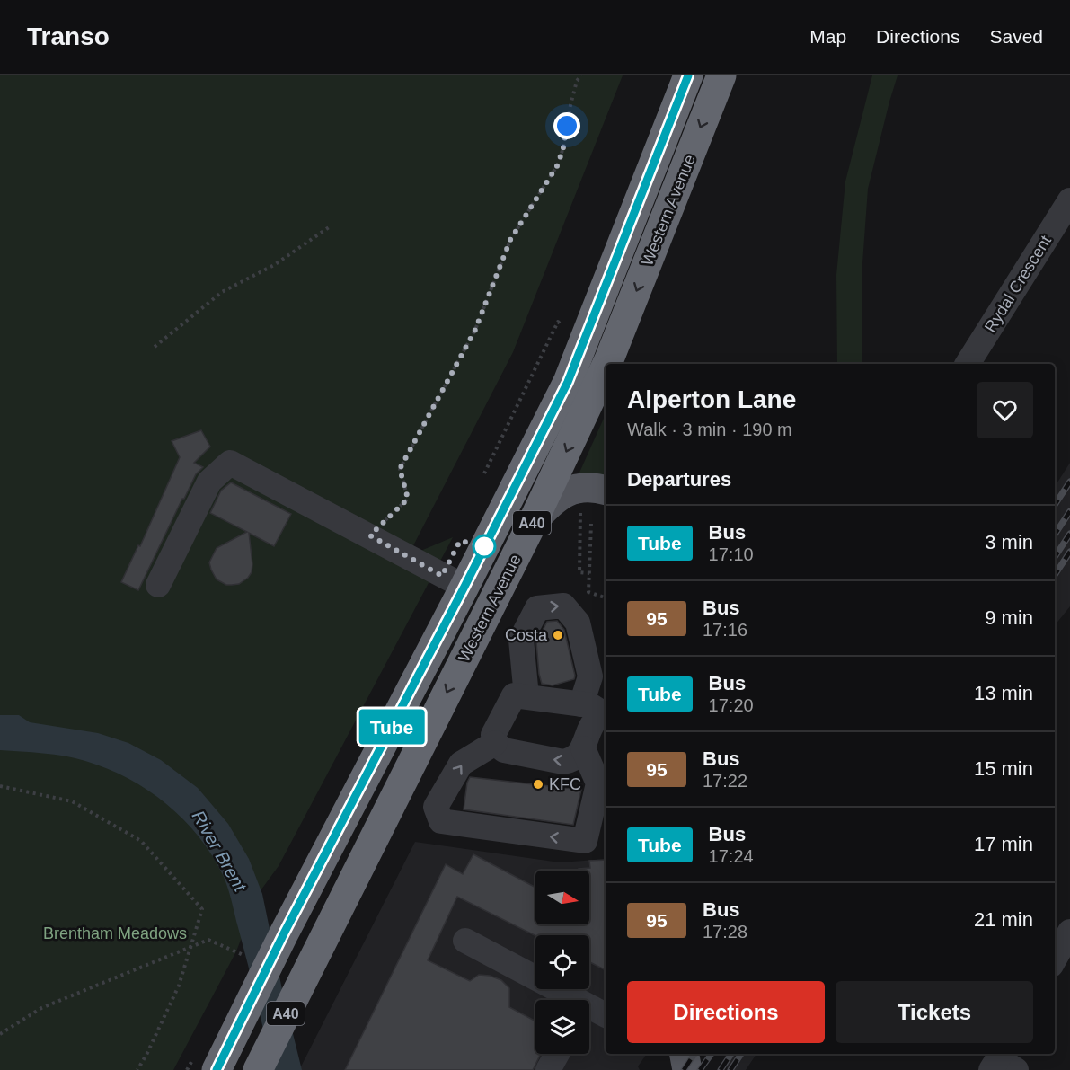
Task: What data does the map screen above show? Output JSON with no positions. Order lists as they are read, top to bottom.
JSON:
{
  "streets": {
    "highway": ["Western Avenue", "A40"],
    "street": ["Rydal Crescent"]
  },
  "water": ["River Brent"],
  "parks": ["Brentham Meadows"],
  "places": ["Costa", "KFC"],
  "lines": ["bus line Tube"],
  "north": "right",
  "page": {
    "header": "Transo",
    "nav": ["Map", "Directions", "Saved"],
    "on_map": "Tube",
    "heading": [
      ["Alperton Lane", "Walk · 3 min · 190 m"],
      "Departures"
    ],
    "list": [
      {
        "mark": "Tube",
        "name": "Bus",
        "note": "17:10",
        "value": "3 min"
      },
      {
        "mark": "95",
        "name": "Bus",
        "note": "17:16",
        "value": "9 min"
      },
      {
        "mark": "Tube",
        "name": "Bus",
        "note": "17:20",
        "value": "13 min"
      },
      {
        "mark": "95",
        "name": "Bus",
        "note": "17:22",
        "value": "15 min"
      },
      {
        "mark": "Tube",
        "name": "Bus",
        "note": "17:24",
        "value": "17 min"
      },
      {
        "mark": "95",
        "name": "Bus",
        "note": "17:28",
        "value": "21 min"
      }
    ],
    "buttons": ["Directions", "Tickets"]
  }
}
